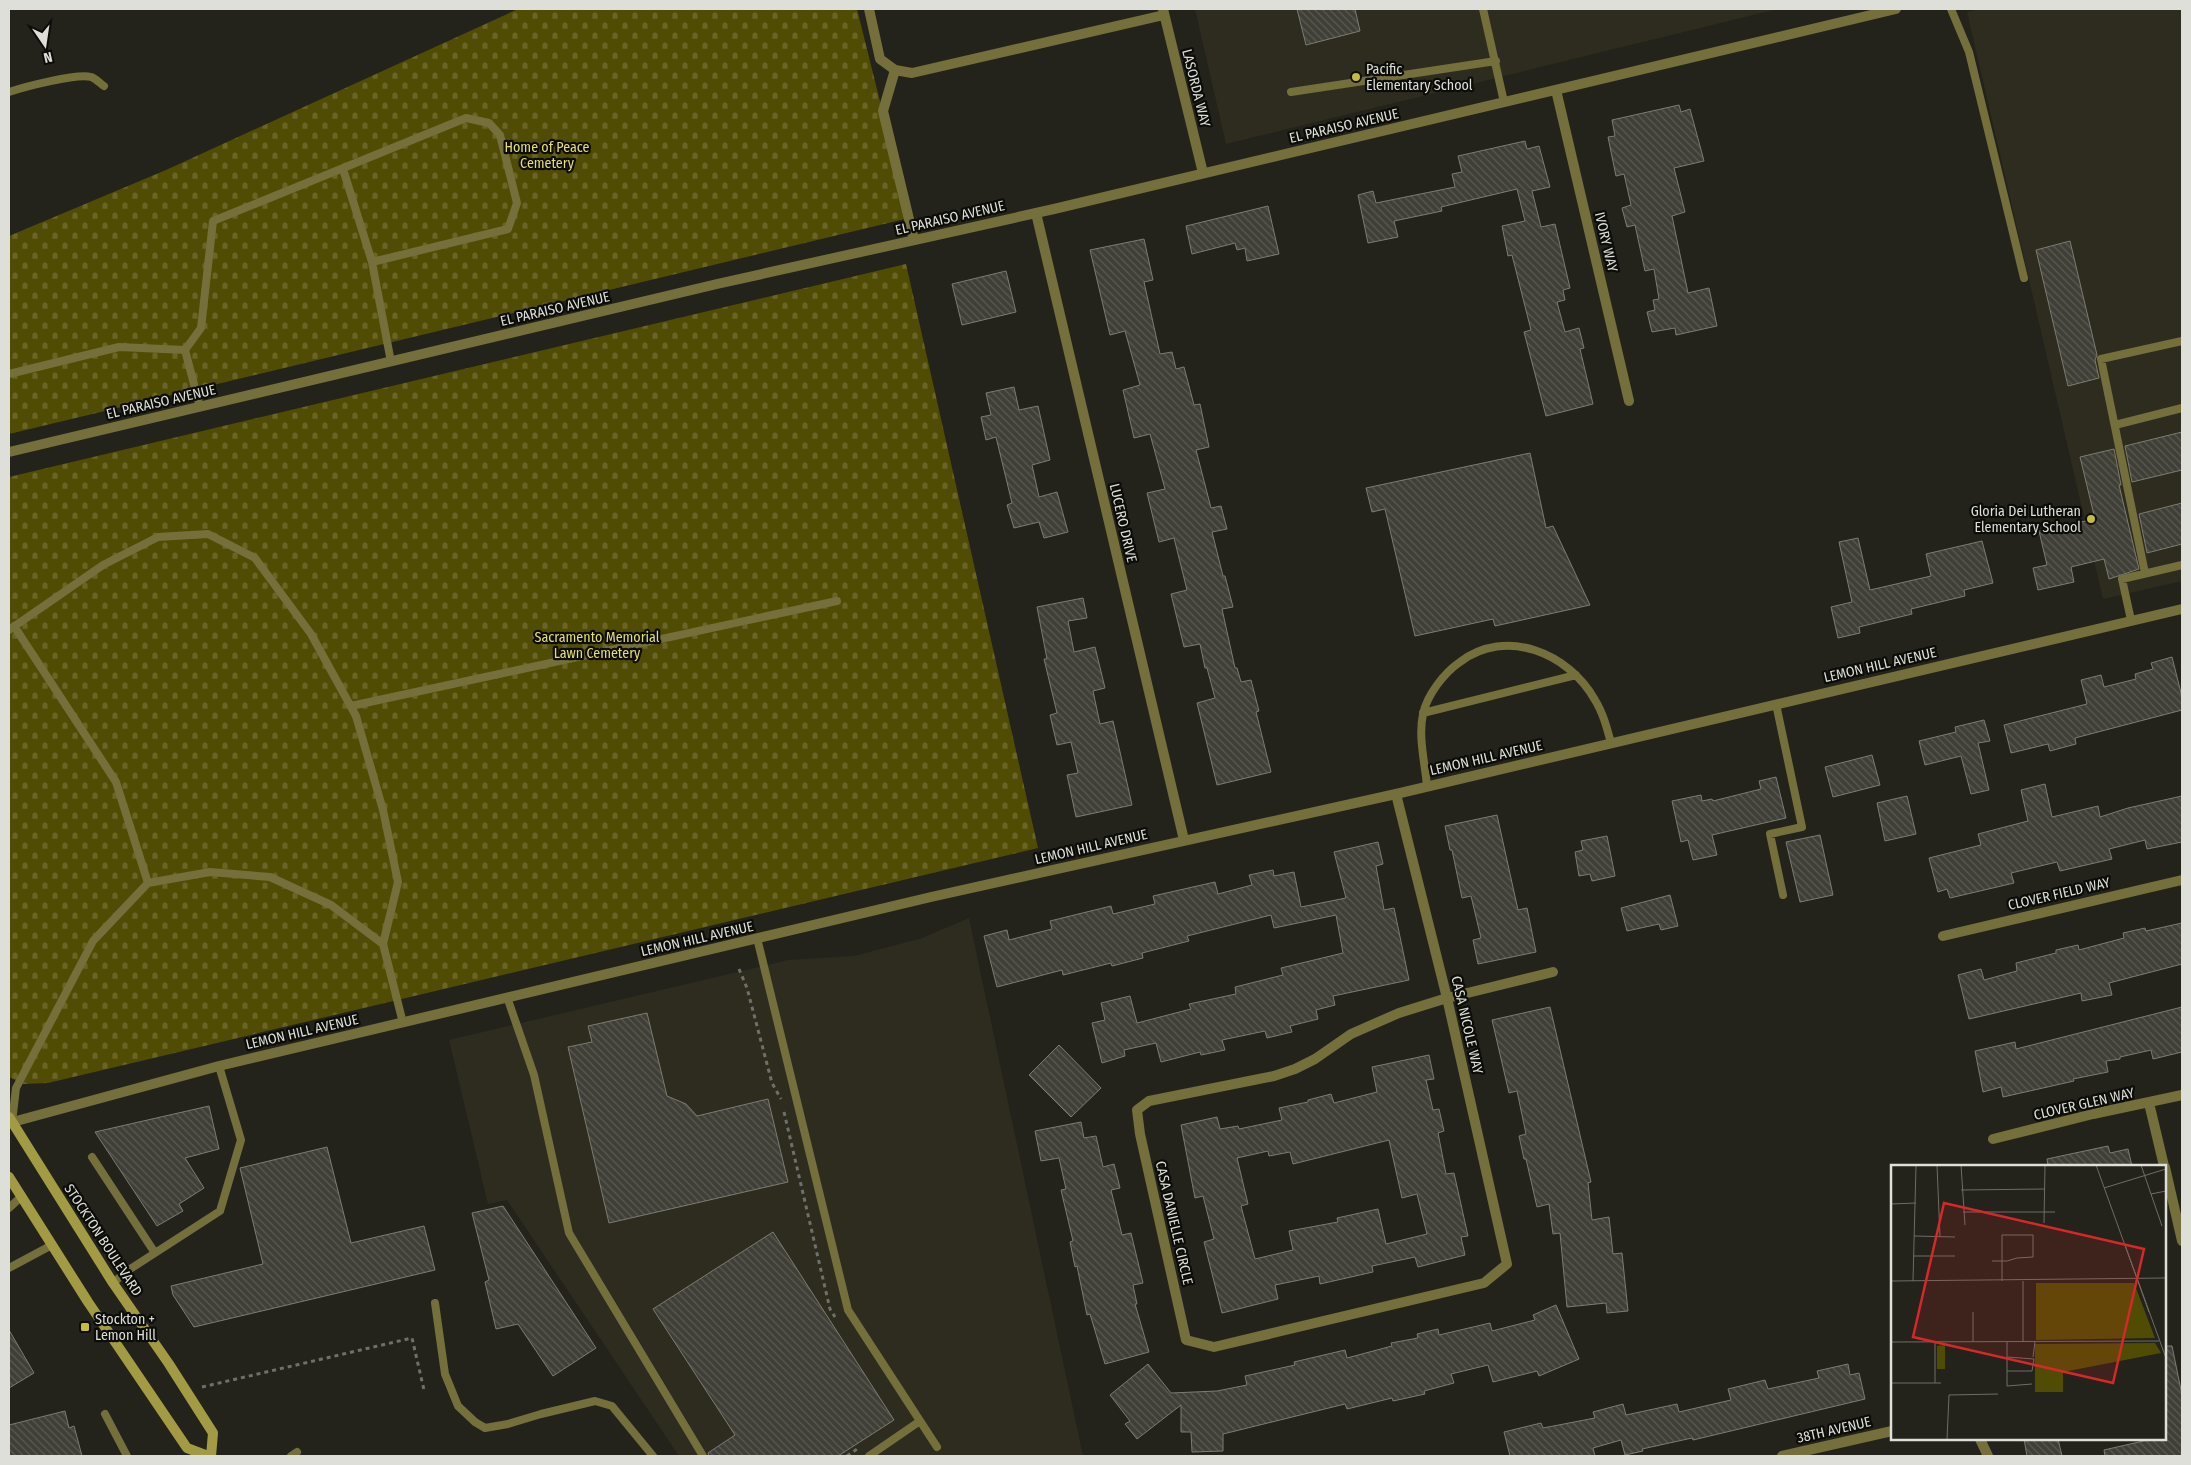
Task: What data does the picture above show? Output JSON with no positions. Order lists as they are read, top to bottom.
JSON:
{
  "streets": {
    "main road": ["STOCKTON BOULEVARD"],
    "street": [
      "LASORDA WAY",
      "EL PARAISO AVENUE",
      "IVORY WAY",
      "LUCERO DRIVE",
      "LEMON HILL AVENUE",
      "CLOVER FIELD WAY",
      "CASA NICOLE WAY",
      "CLOVER GLEN WAY",
      "CASA DANIELLE CIRCLE",
      "38TH AVENUE"
    ]
  },
  "crossings": [
    ["LASORDA WAY", "EL PARAISO AVENUE"],
    ["EL PARAISO AVENUE", "IVORY WAY"],
    ["EL PARAISO AVENUE", "LUCERO DRIVE"],
    ["LUCERO DRIVE", "LEMON HILL AVENUE"],
    ["LEMON HILL AVENUE", "CASA NICOLE WAY"],
    ["LEMON HILL AVENUE", "STOCKTON BOULEVARD"],
    ["CASA NICOLE WAY", "CASA DANIELLE CIRCLE"]
  ],
  "parks": ["Home of Peace Cemetery", "Sacramento Memorial Lawn Cemetery"],
  "places": {
    "other": ["Pacific Elementary School", "Gloria Dei Lutheran Elementary School"],
    "transit": ["Stockton + Lemon Hill"]
  },
  "north": "bottom"
}
